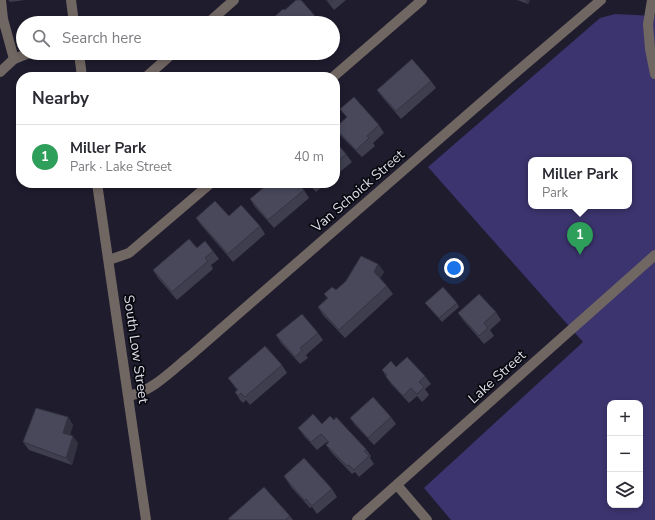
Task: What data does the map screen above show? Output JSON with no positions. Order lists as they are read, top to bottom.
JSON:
{
  "streets": {
    "street": ["Van Schoick Street", "South Low Street", "Lake Street"]
  },
  "crossings": [
    ["Van Schoick Street", "South Low Street"]
  ],
  "page": {
    "search": "Search here",
    "heading": "Nearby",
    "list": [
      {
        "mark": "1",
        "name": "Miller Park",
        "note": "Park · Lake Street",
        "value": "40 m"
      }
    ],
    "popup": ["Miller Park", "Park"],
    "pins": "1",
    "map_buttons": ["+", "−"]
  }
}
